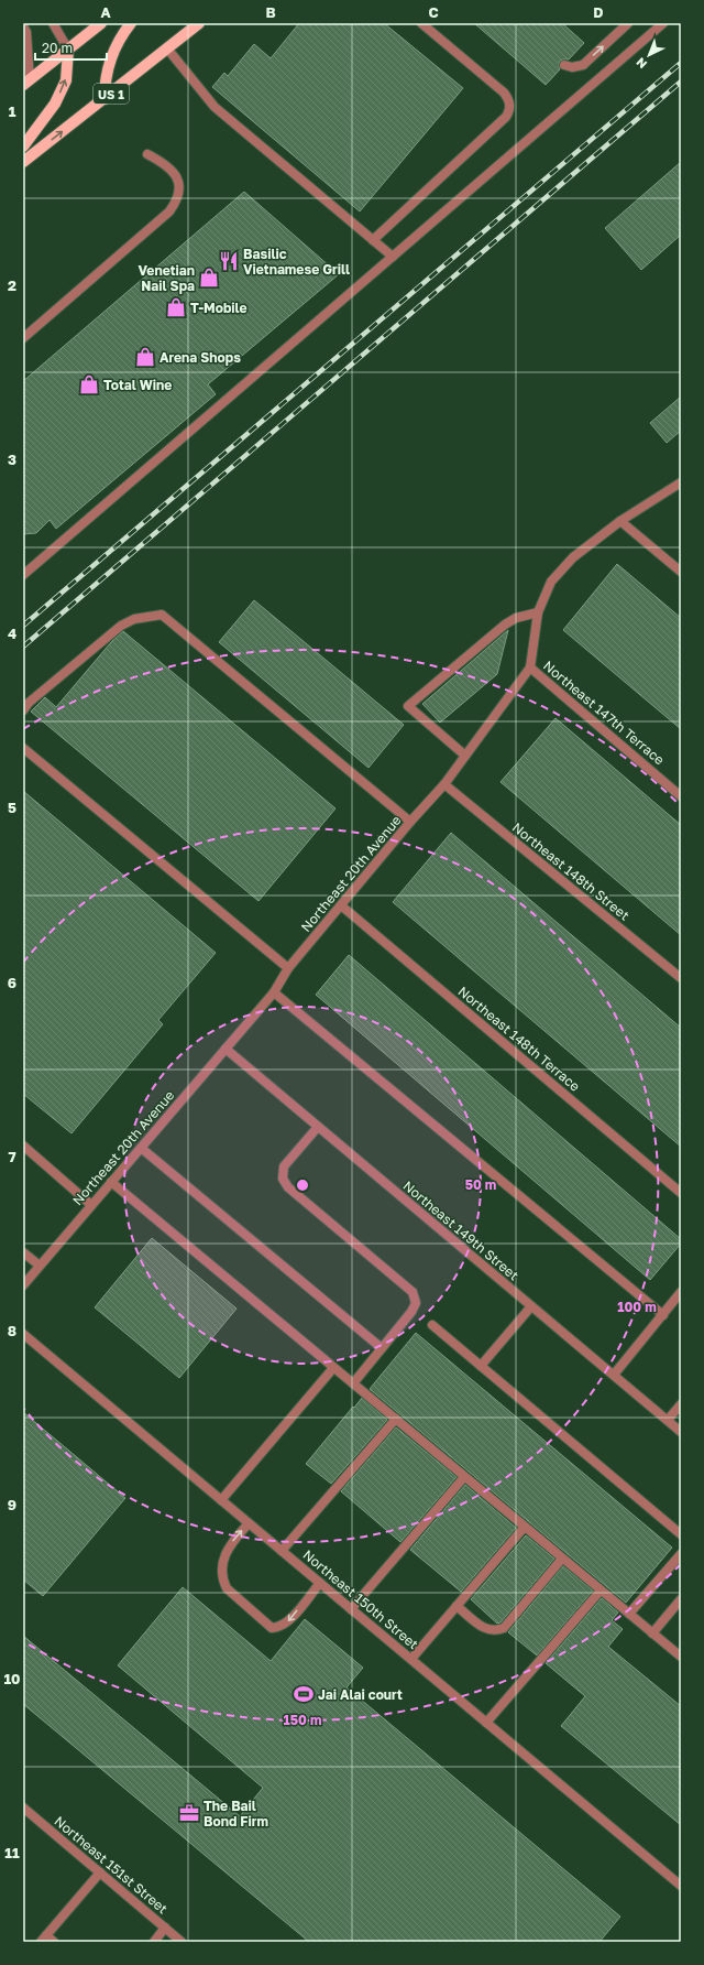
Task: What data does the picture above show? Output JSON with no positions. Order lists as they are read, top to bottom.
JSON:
{
  "streets": {
    "main road": ["US 1"],
    "street": [
      "Northeast 147th Terrace",
      "Northeast 148th Street",
      "Northeast 20th Avenue",
      "Northeast 148th Terrace",
      "Northeast 149th Street",
      "Northeast 150th Street",
      "Northeast 151st Street"
    ]
  },
  "crossings": [
    ["Northeast 147th Terrace", "Northeast 20th Avenue"],
    ["Northeast 148th Street", "Northeast 20th Avenue"],
    ["Northeast 20th Avenue", "Northeast 148th Terrace"],
    ["Northeast 20th Avenue", "Northeast 149th Street"]
  ],
  "places": {
    "restaurant": ["Basilic Vietnamese Grill"],
    "shop": [
      "Venetian Nail Spa",
      "T-Mobile",
      "Arena Shops",
      "Total Wine"
    ],
    "sports": ["Jai Alai court"],
    "office": ["The Bail Bond Firm"]
  },
  "scale_bar": "20 m",
  "north": "bottom left",
  "grid": {
    "columns": [
      "A",
      "B",
      "C",
      "D"
    ],
    "rows": [
      "1",
      "2",
      "3",
      "4",
      "5",
      "6",
      "7",
      "8",
      "9",
      "10",
      "11"
    ]
  },
  "rings": ["50 m", "100 m", "150 m"]
}
